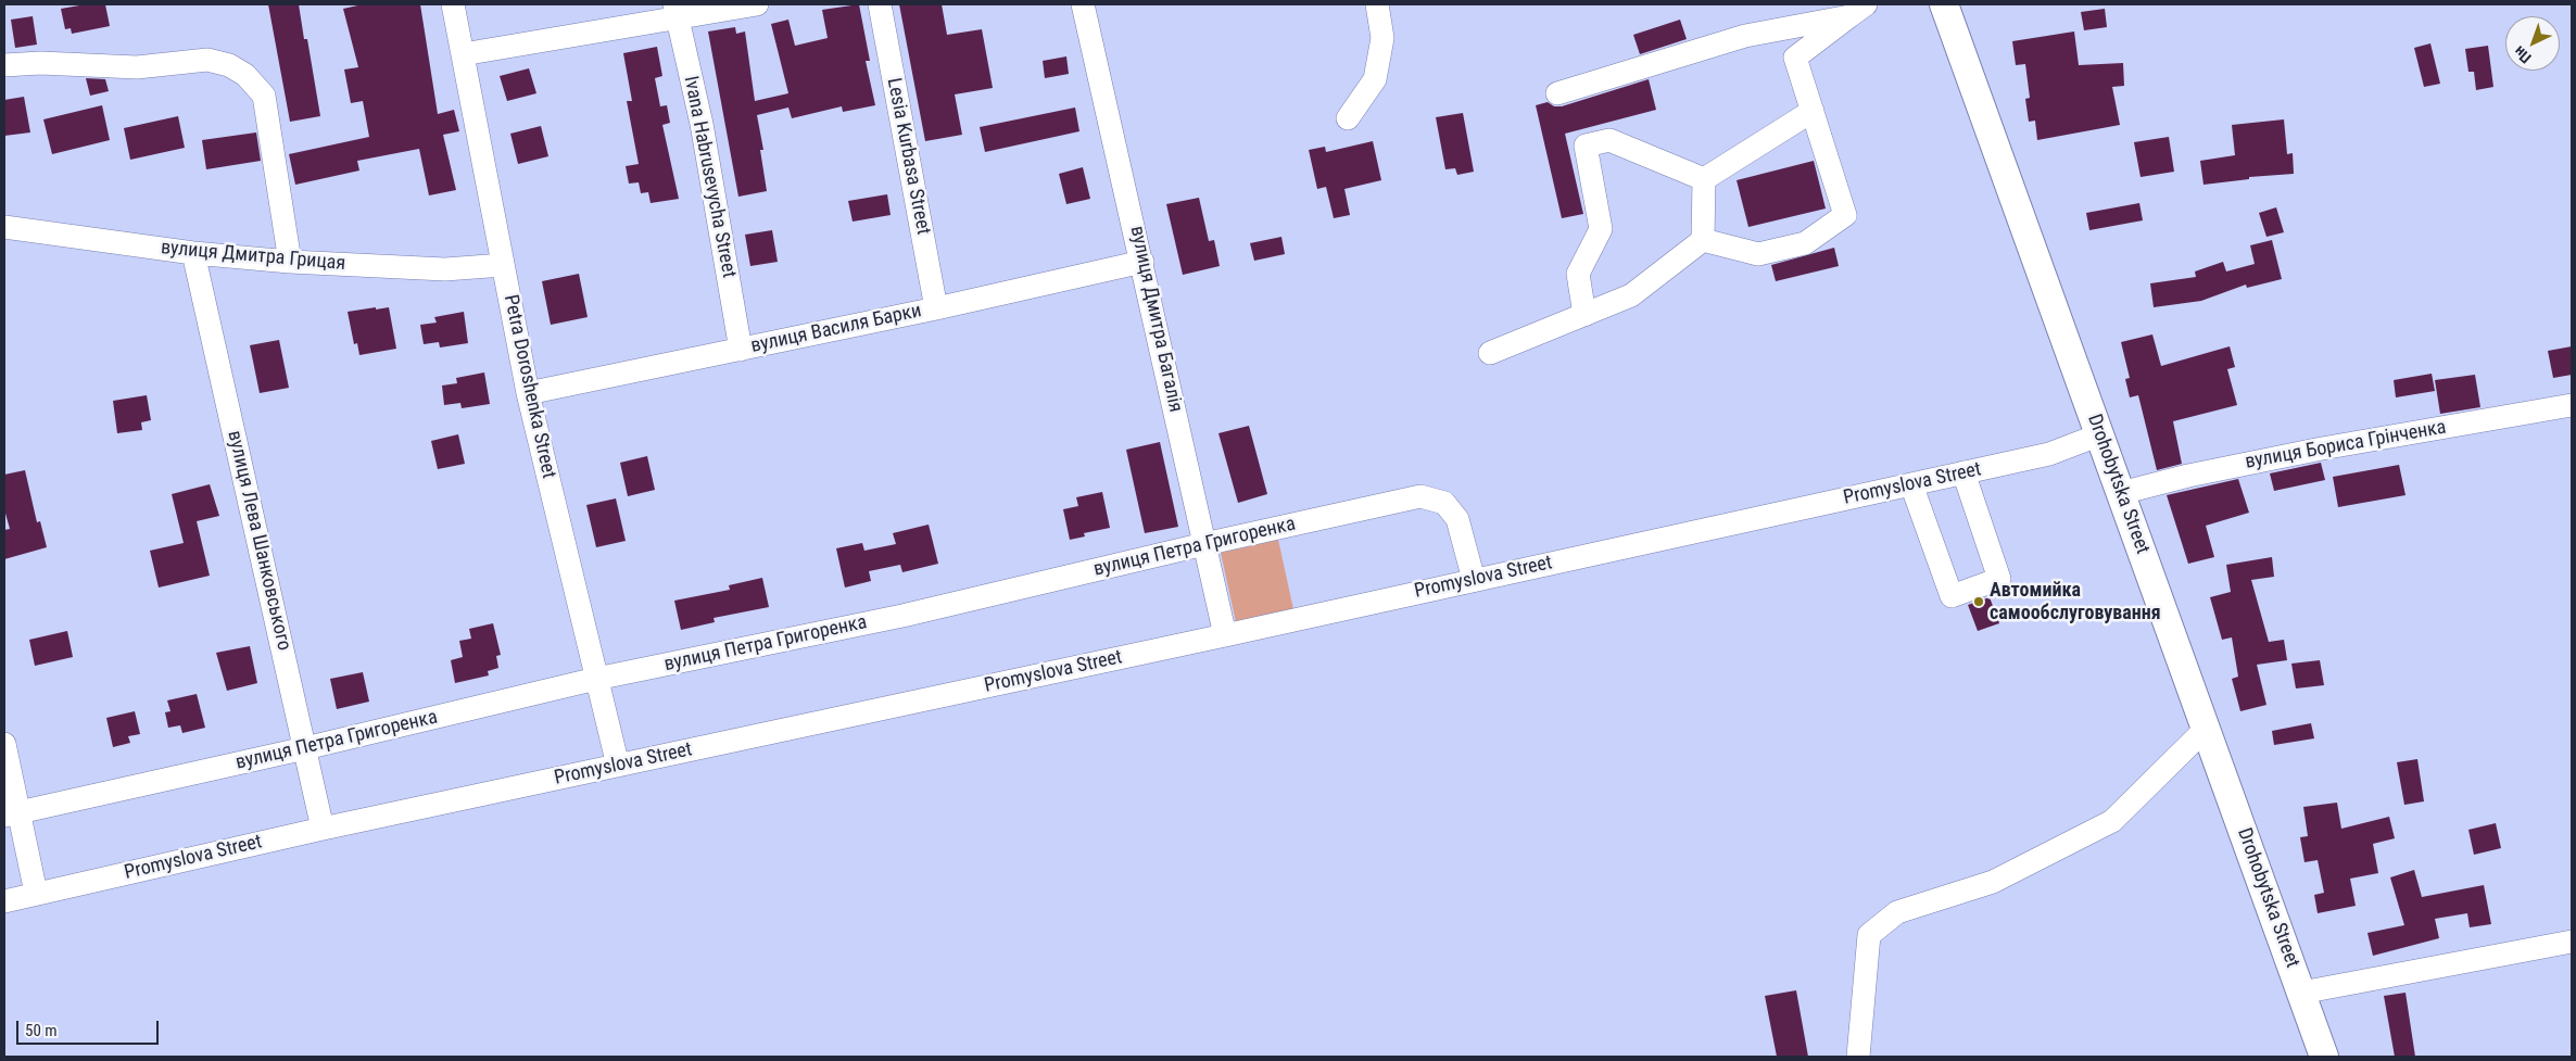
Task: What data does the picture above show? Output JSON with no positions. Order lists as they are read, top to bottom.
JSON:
{
  "streets": {
    "main road": ["Drohobytska Street"],
    "street": [
      "Lesia Kurbasa Street",
      "Ivana Habrusevycha Street",
      "вулиця Дмитра Грицая",
      "вулиця Дмитра Багалія",
      "вулиця Василя Барки",
      "Petra Doroshenka Street",
      "вулиця Бориса Грінченка",
      "Promyslova Street",
      "вулиця Лева Шанковського",
      "вулиця Петра Григоренка"
    ]
  },
  "crossings": [
    ["Lesia Kurbasa Street", "вулиця Василя Барки"],
    ["Ivana Habrusevycha Street", "вулиця Василя Барки"],
    ["вулиця Дмитра Грицая", "Petra Doroshenka Street"],
    ["вулиця Дмитра Грицая", "вулиця Лева Шанковського"],
    ["вулиця Дмитра Багалія", "вулиця Василя Барки"],
    ["вулиця Дмитра Багалія", "Promyslova Street"],
    ["вулиця Дмитра Багалія", "вулиця Петра Григоренка"],
    ["вулиця Василя Барки", "Petra Doroshenka Street"],
    ["Petra Doroshenka Street", "Promyslova Street"],
    ["Petra Doroshenka Street", "вулиця Петра Григоренка"],
    ["вулиця Бориса Грінченка", "Drohobytska Street"],
    ["Promyslova Street", "Drohobytska Street"],
    ["Promyslova Street", "вулиця Лева Шанковського"],
    ["Promyslova Street", "вулиця Петра Григоренка"],
    ["вулиця Лева Шанковського", "вулиця Петра Григоренка"]
  ],
  "places": ["Автомийка самообслуговування"],
  "scale_bar": "50 m",
  "north": "bottom left"
}
